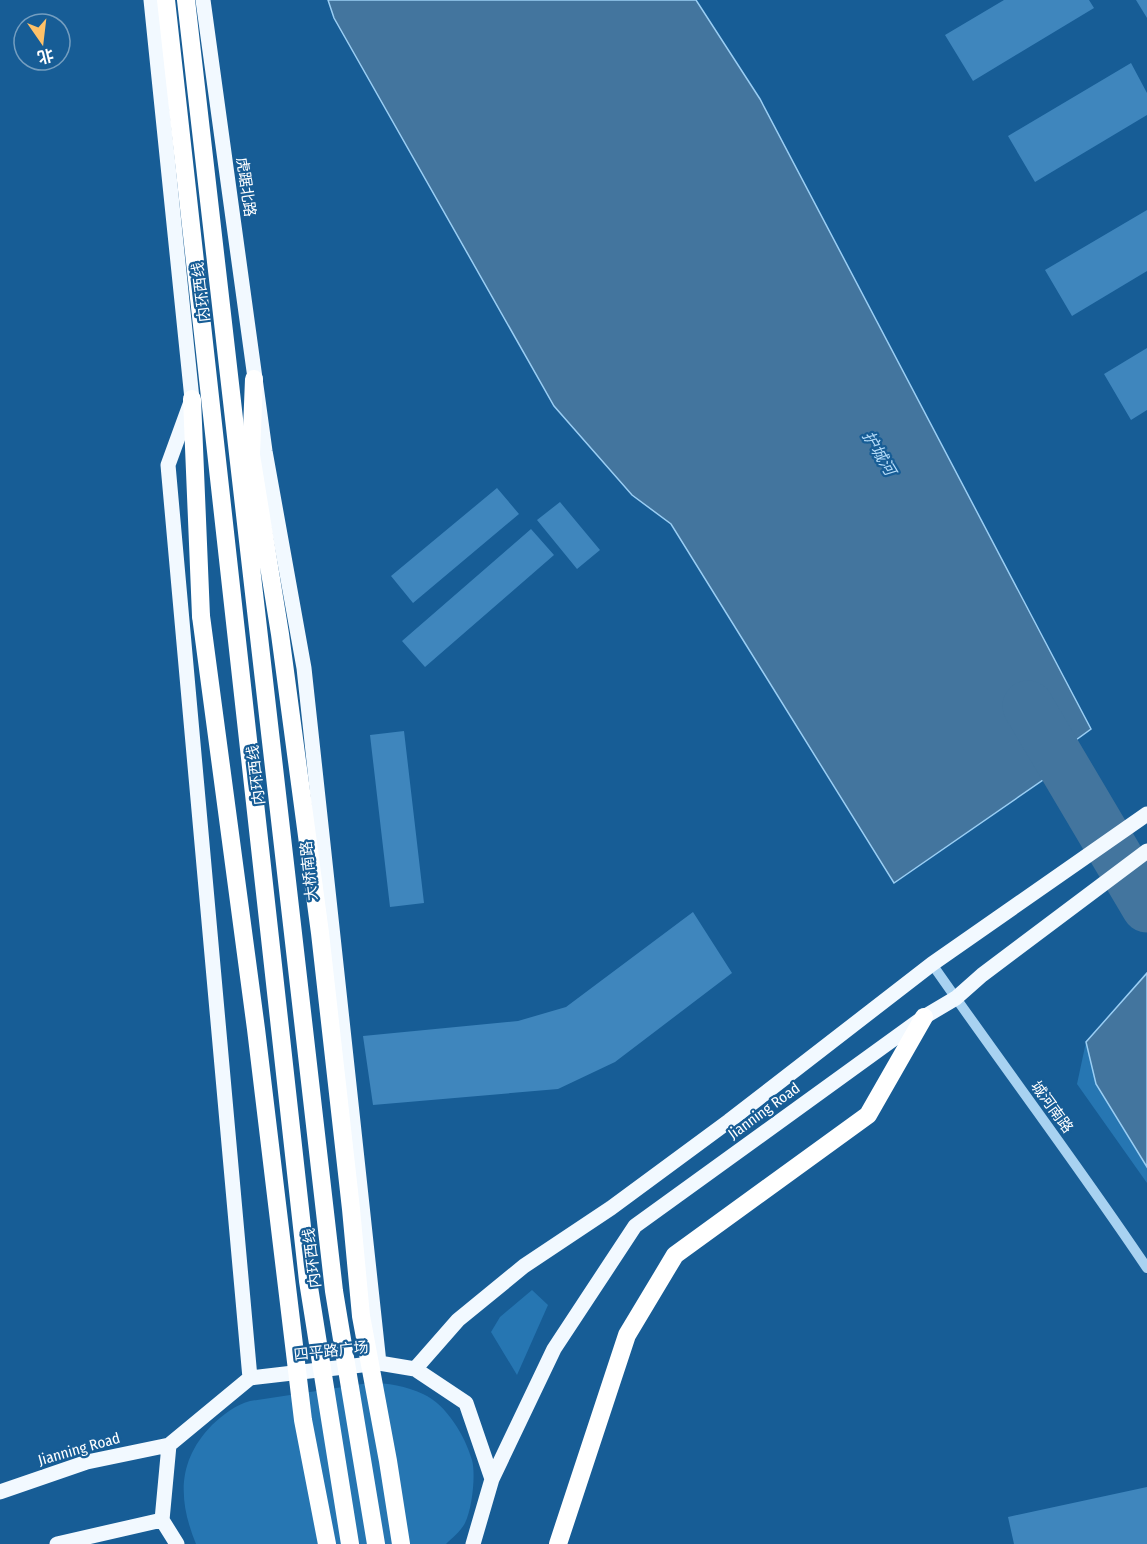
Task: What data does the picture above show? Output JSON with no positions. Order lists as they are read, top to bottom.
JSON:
{
  "streets": {
    "highway": ["内环西线"],
    "main road": [
      "虎踞北路",
      "大桥南路",
      "Jianning Road",
      "四平路广场"
    ],
    "street": ["城河南路"]
  },
  "crossings": [
    ["虎踞北路", "大桥南路"],
    ["大桥南路", "四平路广场"],
    ["城河南路", "Jianning Road"],
    ["Jianning Road", "四平路广场"]
  ],
  "water": ["护城河"],
  "north": "bottom"
}
